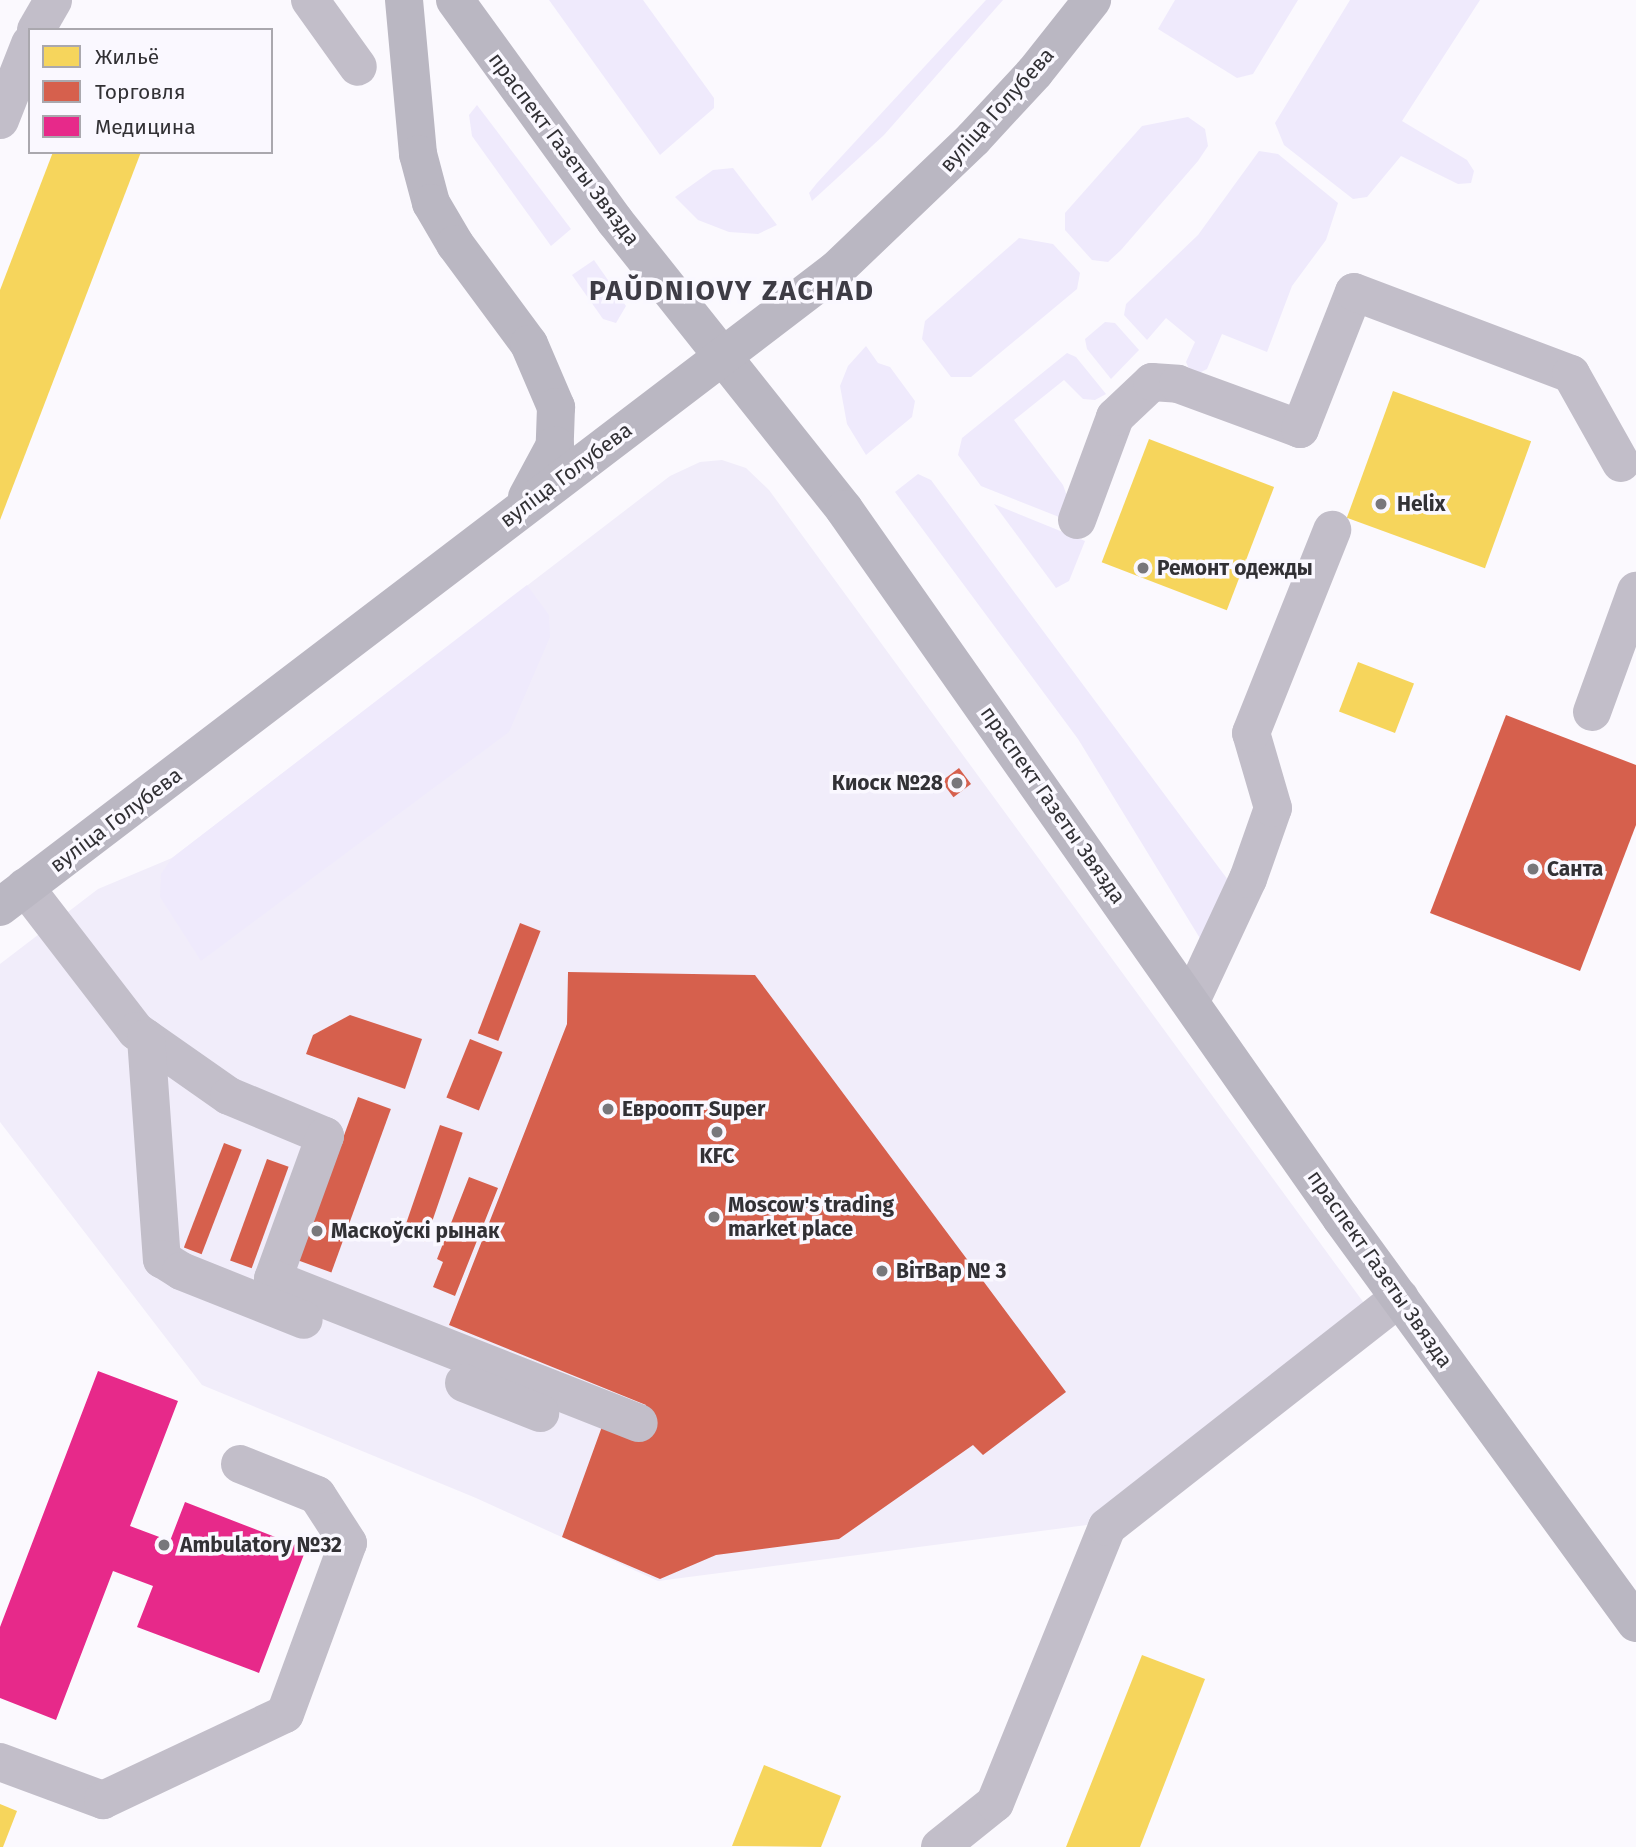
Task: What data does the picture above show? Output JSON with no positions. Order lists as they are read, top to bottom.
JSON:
{
  "streets": {
    "main road": ["вуліца Голубева", "праспект Газеты Звязда"]
  },
  "crossings": [
    ["вуліца Голубева", "праспект Газеты Звязда"]
  ],
  "districts": ["PAŬDNIOVY ZACHAD"],
  "places": [
    "Helix",
    "Ремонт одежды",
    "Киоск №28",
    "Санта",
    "Евроопт Super",
    "KFC",
    "Moscow's trading market place",
    "Маскоўскі рынак",
    "ВітВар № 3",
    "Ambulatory №32"
  ],
  "legend": ["Жильё", "Торговля", "Медицина"]
}
